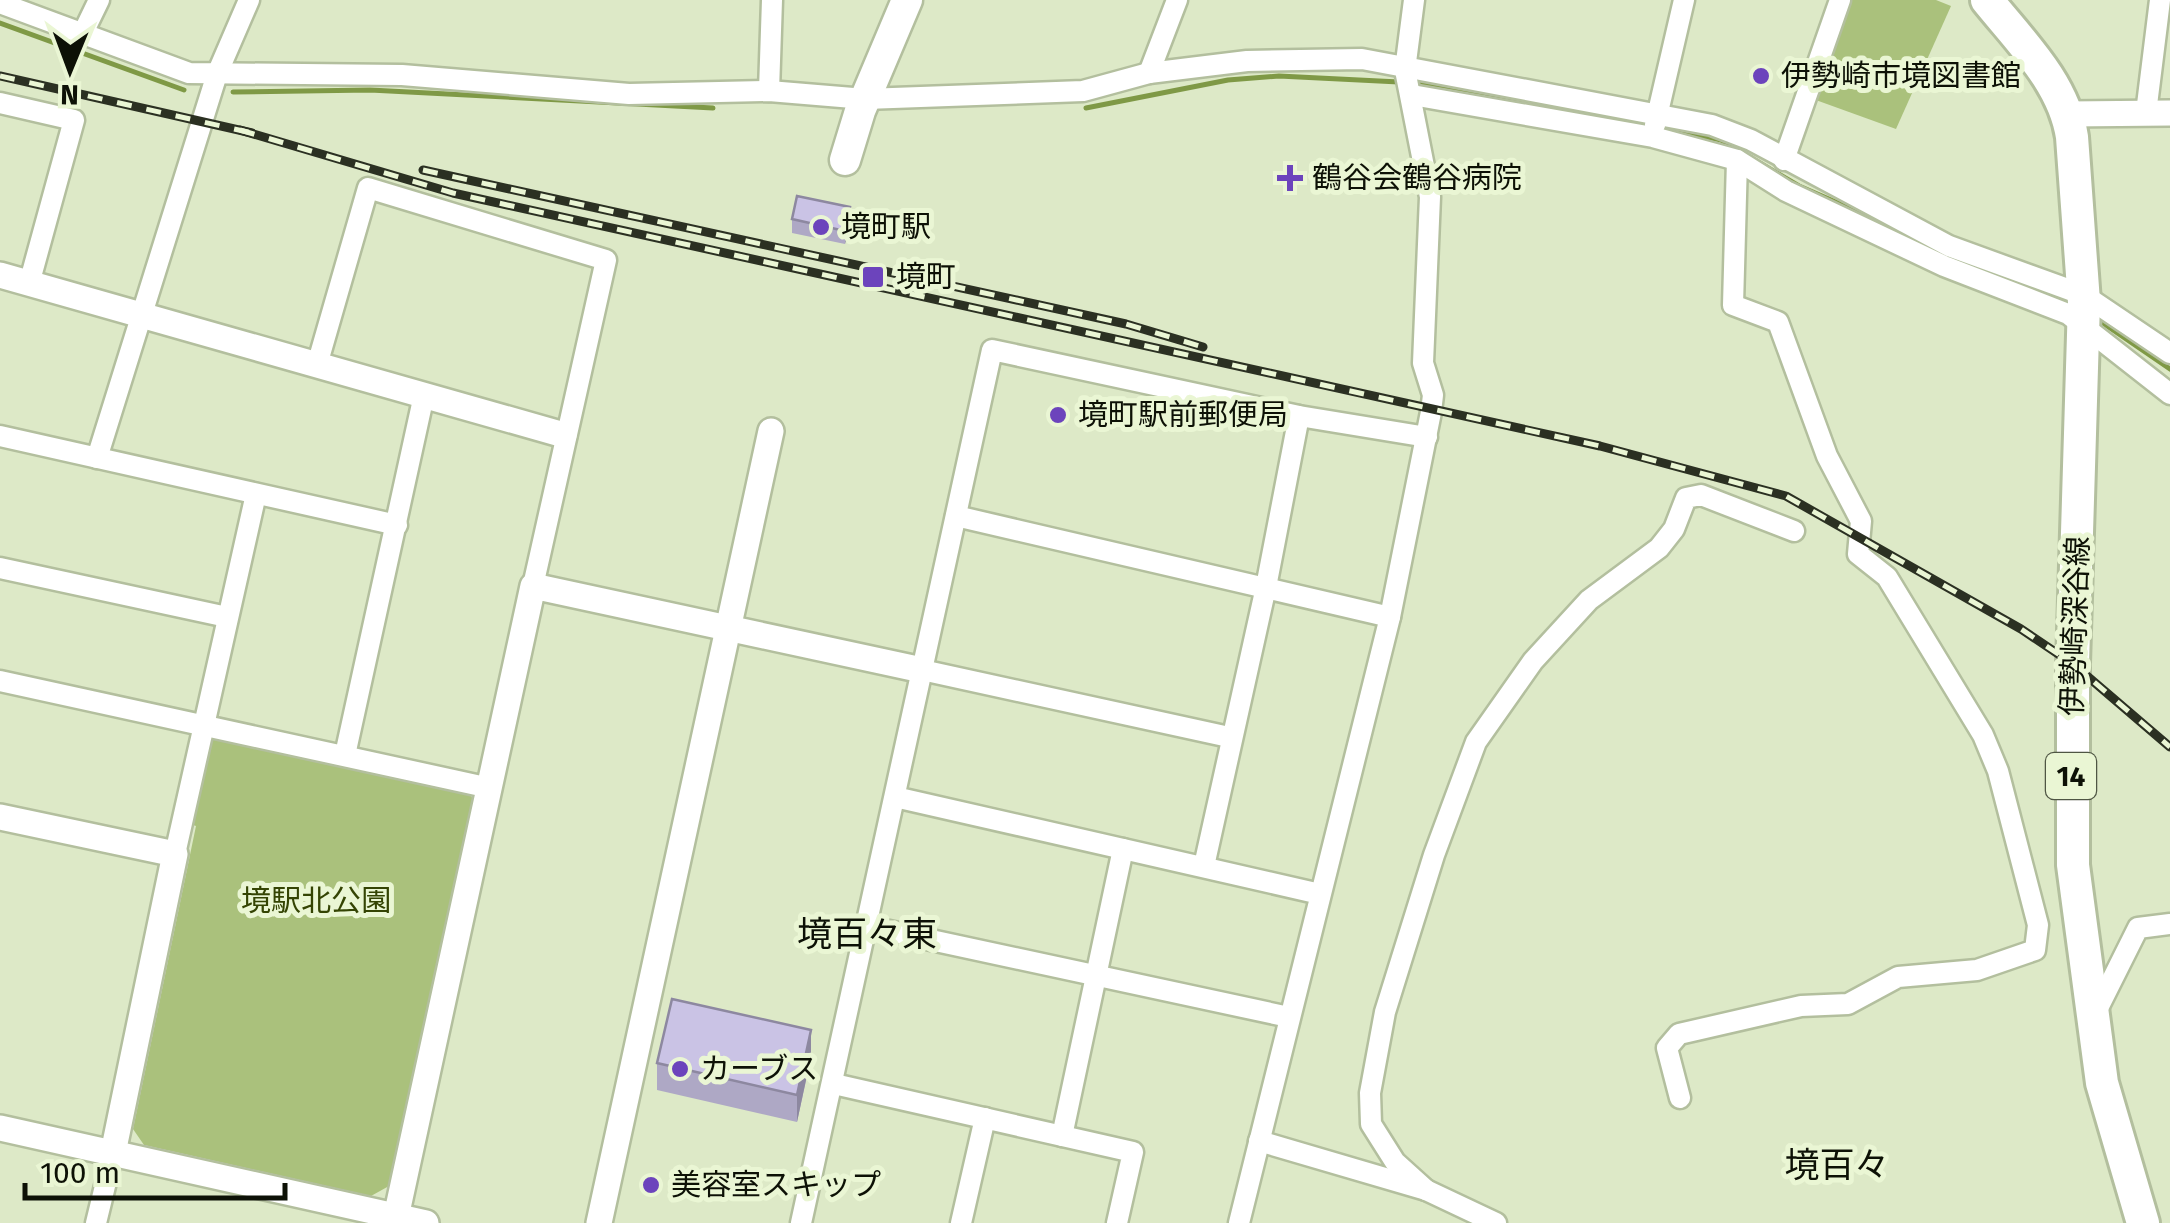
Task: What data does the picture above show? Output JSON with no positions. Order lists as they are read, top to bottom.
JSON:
{
  "streets": {
    "main road": ["伊勢崎深谷線", "14"]
  },
  "districts": ["境百々東", "境百々"],
  "parks": ["境駅北公園"],
  "places": {
    "other": [
      "伊勢崎市境図書館",
      "境町駅",
      "境町駅前郵便局",
      "カーブス",
      "美容室スキップ"
    ],
    "health": ["鶴谷会鶴谷病院"],
    "transit": ["境町"]
  },
  "scale_bar": "100 m",
  "north": "bottom"
}
